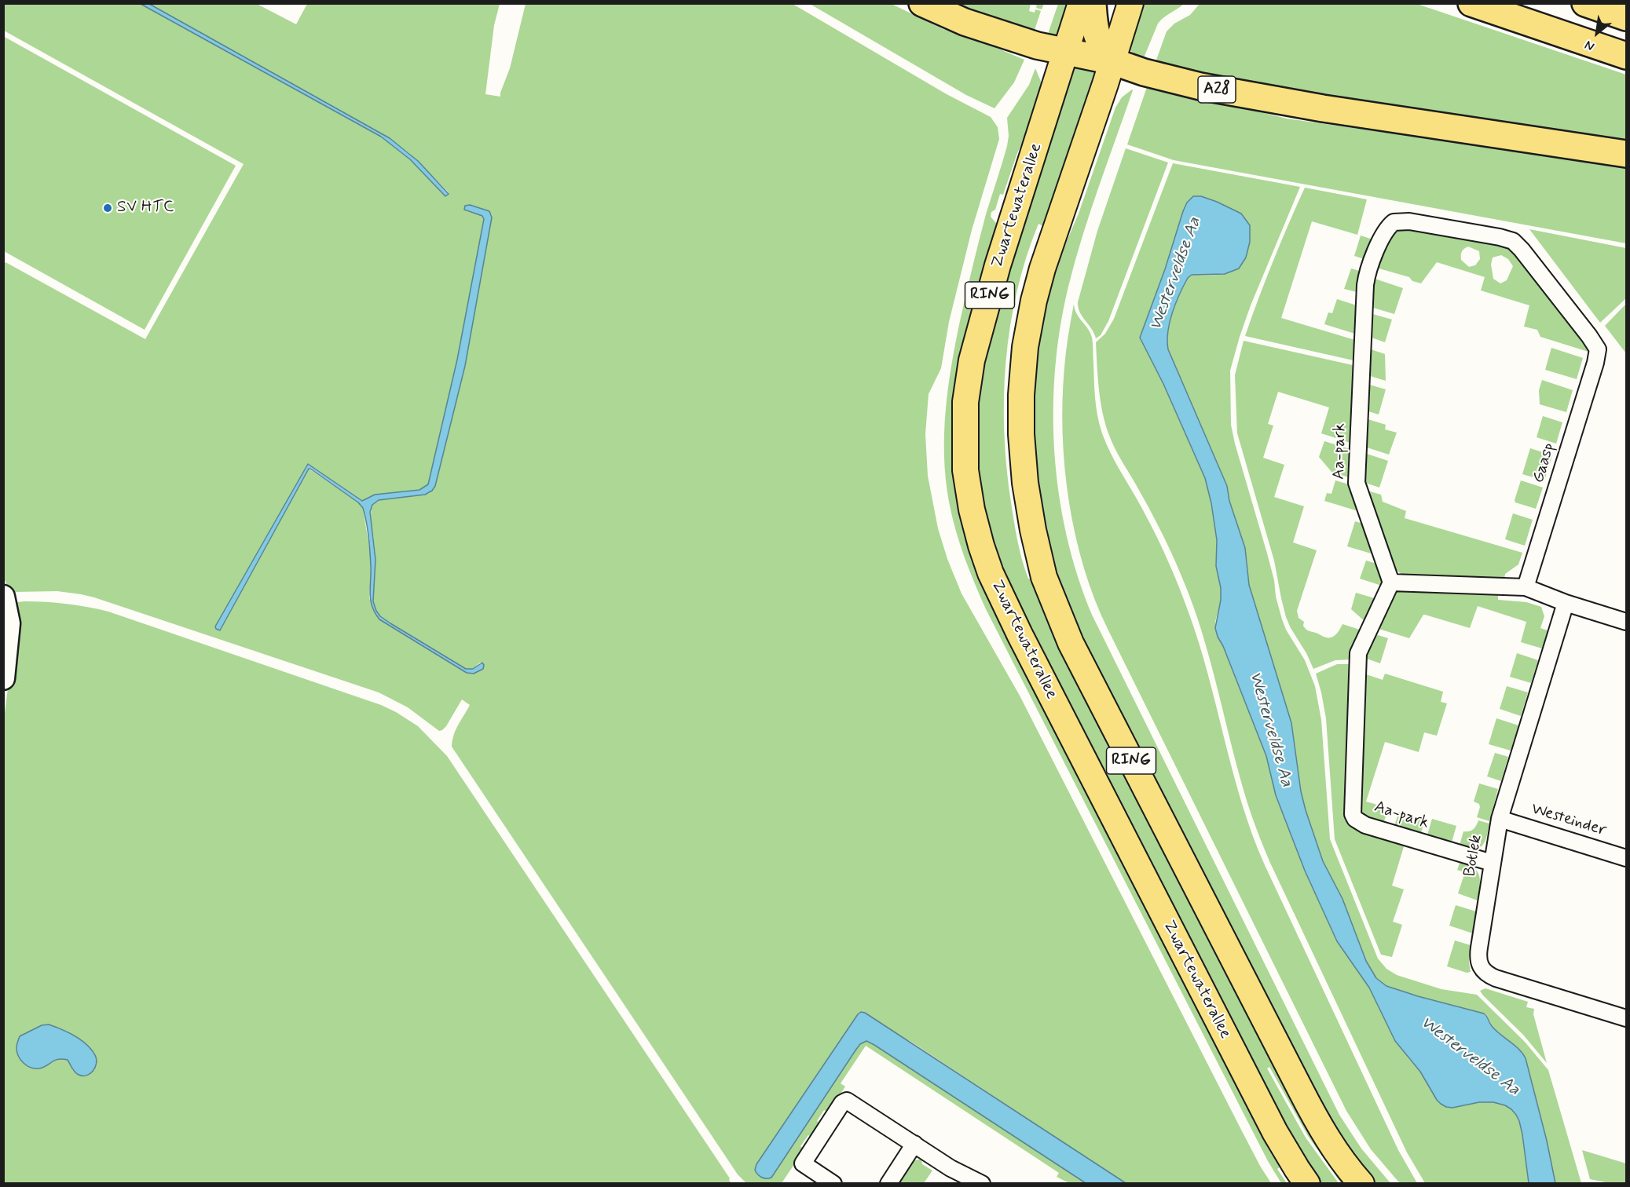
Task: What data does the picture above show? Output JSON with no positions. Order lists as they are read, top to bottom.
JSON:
{
  "streets": {
    "highway": ["A28"],
    "main road": ["Zwartewaterallee", "RING"],
    "street": [
      "Aa-park",
      "Gaasp",
      "Westeinder",
      "Botlek"
    ]
  },
  "crossings": [
    ["A28", "Zwartewaterallee"],
    ["A28", "RING"],
    ["Zwartewaterallee", "RING"],
    ["Aa-park", "Gaasp"],
    ["Aa-park", "Botlek"],
    ["Westeinder", "Botlek"]
  ],
  "water": ["Westerveldse Aa"],
  "places": ["SV HTC"],
  "north": "bottom left"
}
